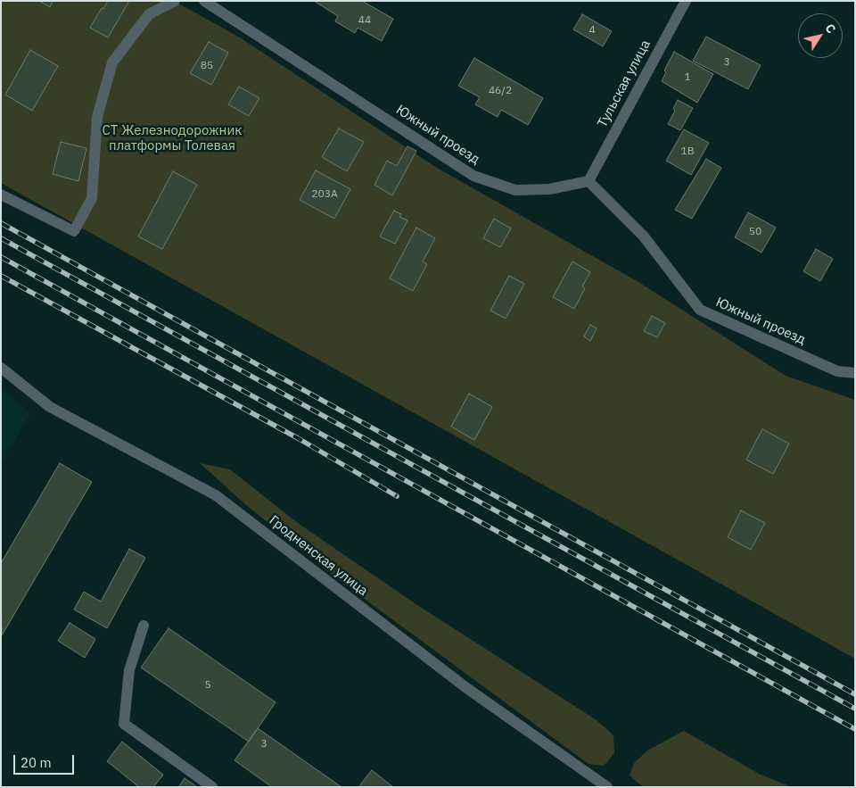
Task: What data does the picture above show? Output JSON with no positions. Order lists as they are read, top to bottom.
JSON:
{
  "streets": {
    "street": ["Тульская улица", "Южный проезд", "Гродненская улица"]
  },
  "crossings": [
    ["Тульская улица", "Южный проезд"]
  ],
  "parks": ["СТ Железнодорожник платформы Толевая"],
  "house_numbers": [
    "44",
    "4",
    "3",
    "85",
    "1",
    "46/2",
    "1В",
    "203А",
    "50",
    "5",
    "3"
  ],
  "scale_bar": "20 m",
  "north": "top right"
}
